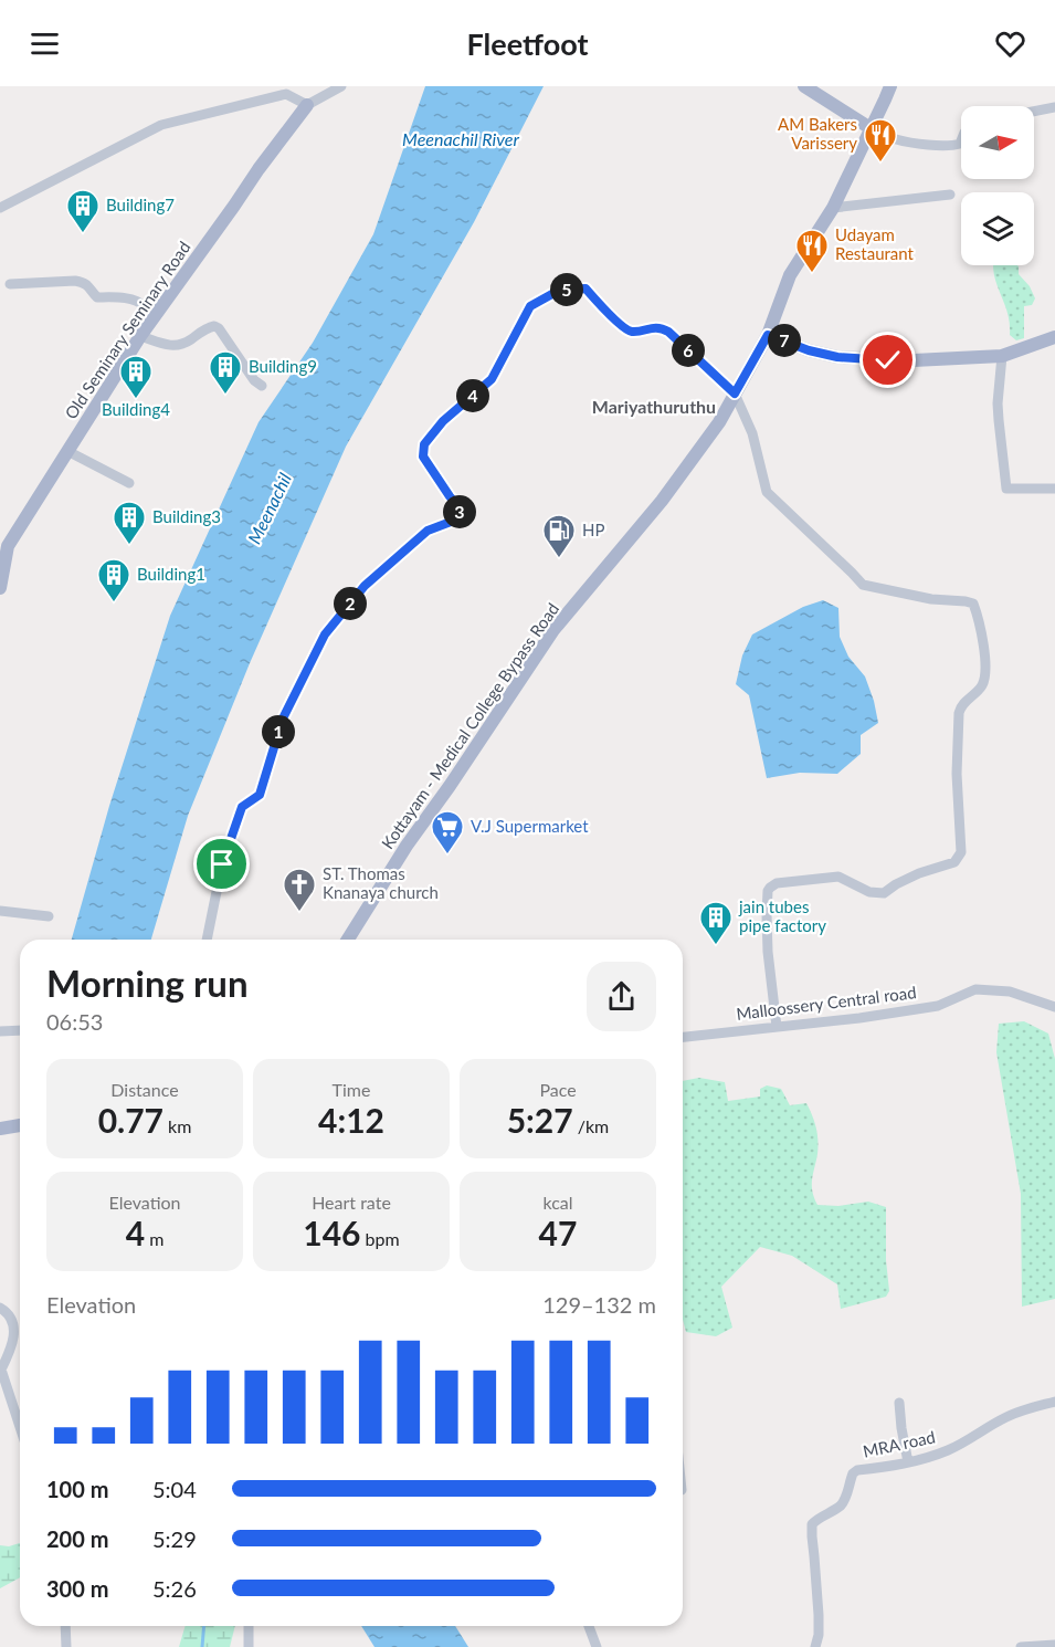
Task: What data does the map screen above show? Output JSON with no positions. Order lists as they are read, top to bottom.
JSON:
{
  "streets": {
    "main road": ["Old Seminary Seminary Road", "Kottayam - Medical College Bypass Road"],
    "street": ["Malloossery Central road", "MRA road"]
  },
  "districts": ["Mariyathuruthu"],
  "water": ["Meenachil River", "Meenachil"],
  "places": {
    "restaurant": ["AM Bakers Varissery", "Udayam Restaurant"],
    "building": [
      "Building7",
      "Building9",
      "Building4",
      "Building3",
      "Building1",
      "jain tubes pipe factory"
    ],
    "fuel station": ["HP"],
    "supermarket": ["V.J Supermarket"],
    "church": ["ST. Thomas Knanaya church"]
  },
  "north": "right",
  "page": {
    "header": "Fleetfoot",
    "pins": [
      "5",
      "7",
      "6",
      "4",
      "3",
      "2",
      "1"
    ],
    "heading": ["Morning run", "06:53"],
    "stats": [
      ["Distance", "0.77 km"],
      ["Time", "4:12"],
      ["Pace", "5:27 /km"],
      ["Elevation", "4 m"],
      ["Heart rate", "146 bpm"],
      ["kcal", "47"]
    ],
    "chart": ["Elevation", "129–132 m"],
    "list": [
      {
        "name": "100 m",
        "note": "5:04"
      },
      {
        "name": "200 m",
        "note": "5:29"
      },
      {
        "name": "300 m",
        "note": "5:26"
      }
    ]
  }
}
